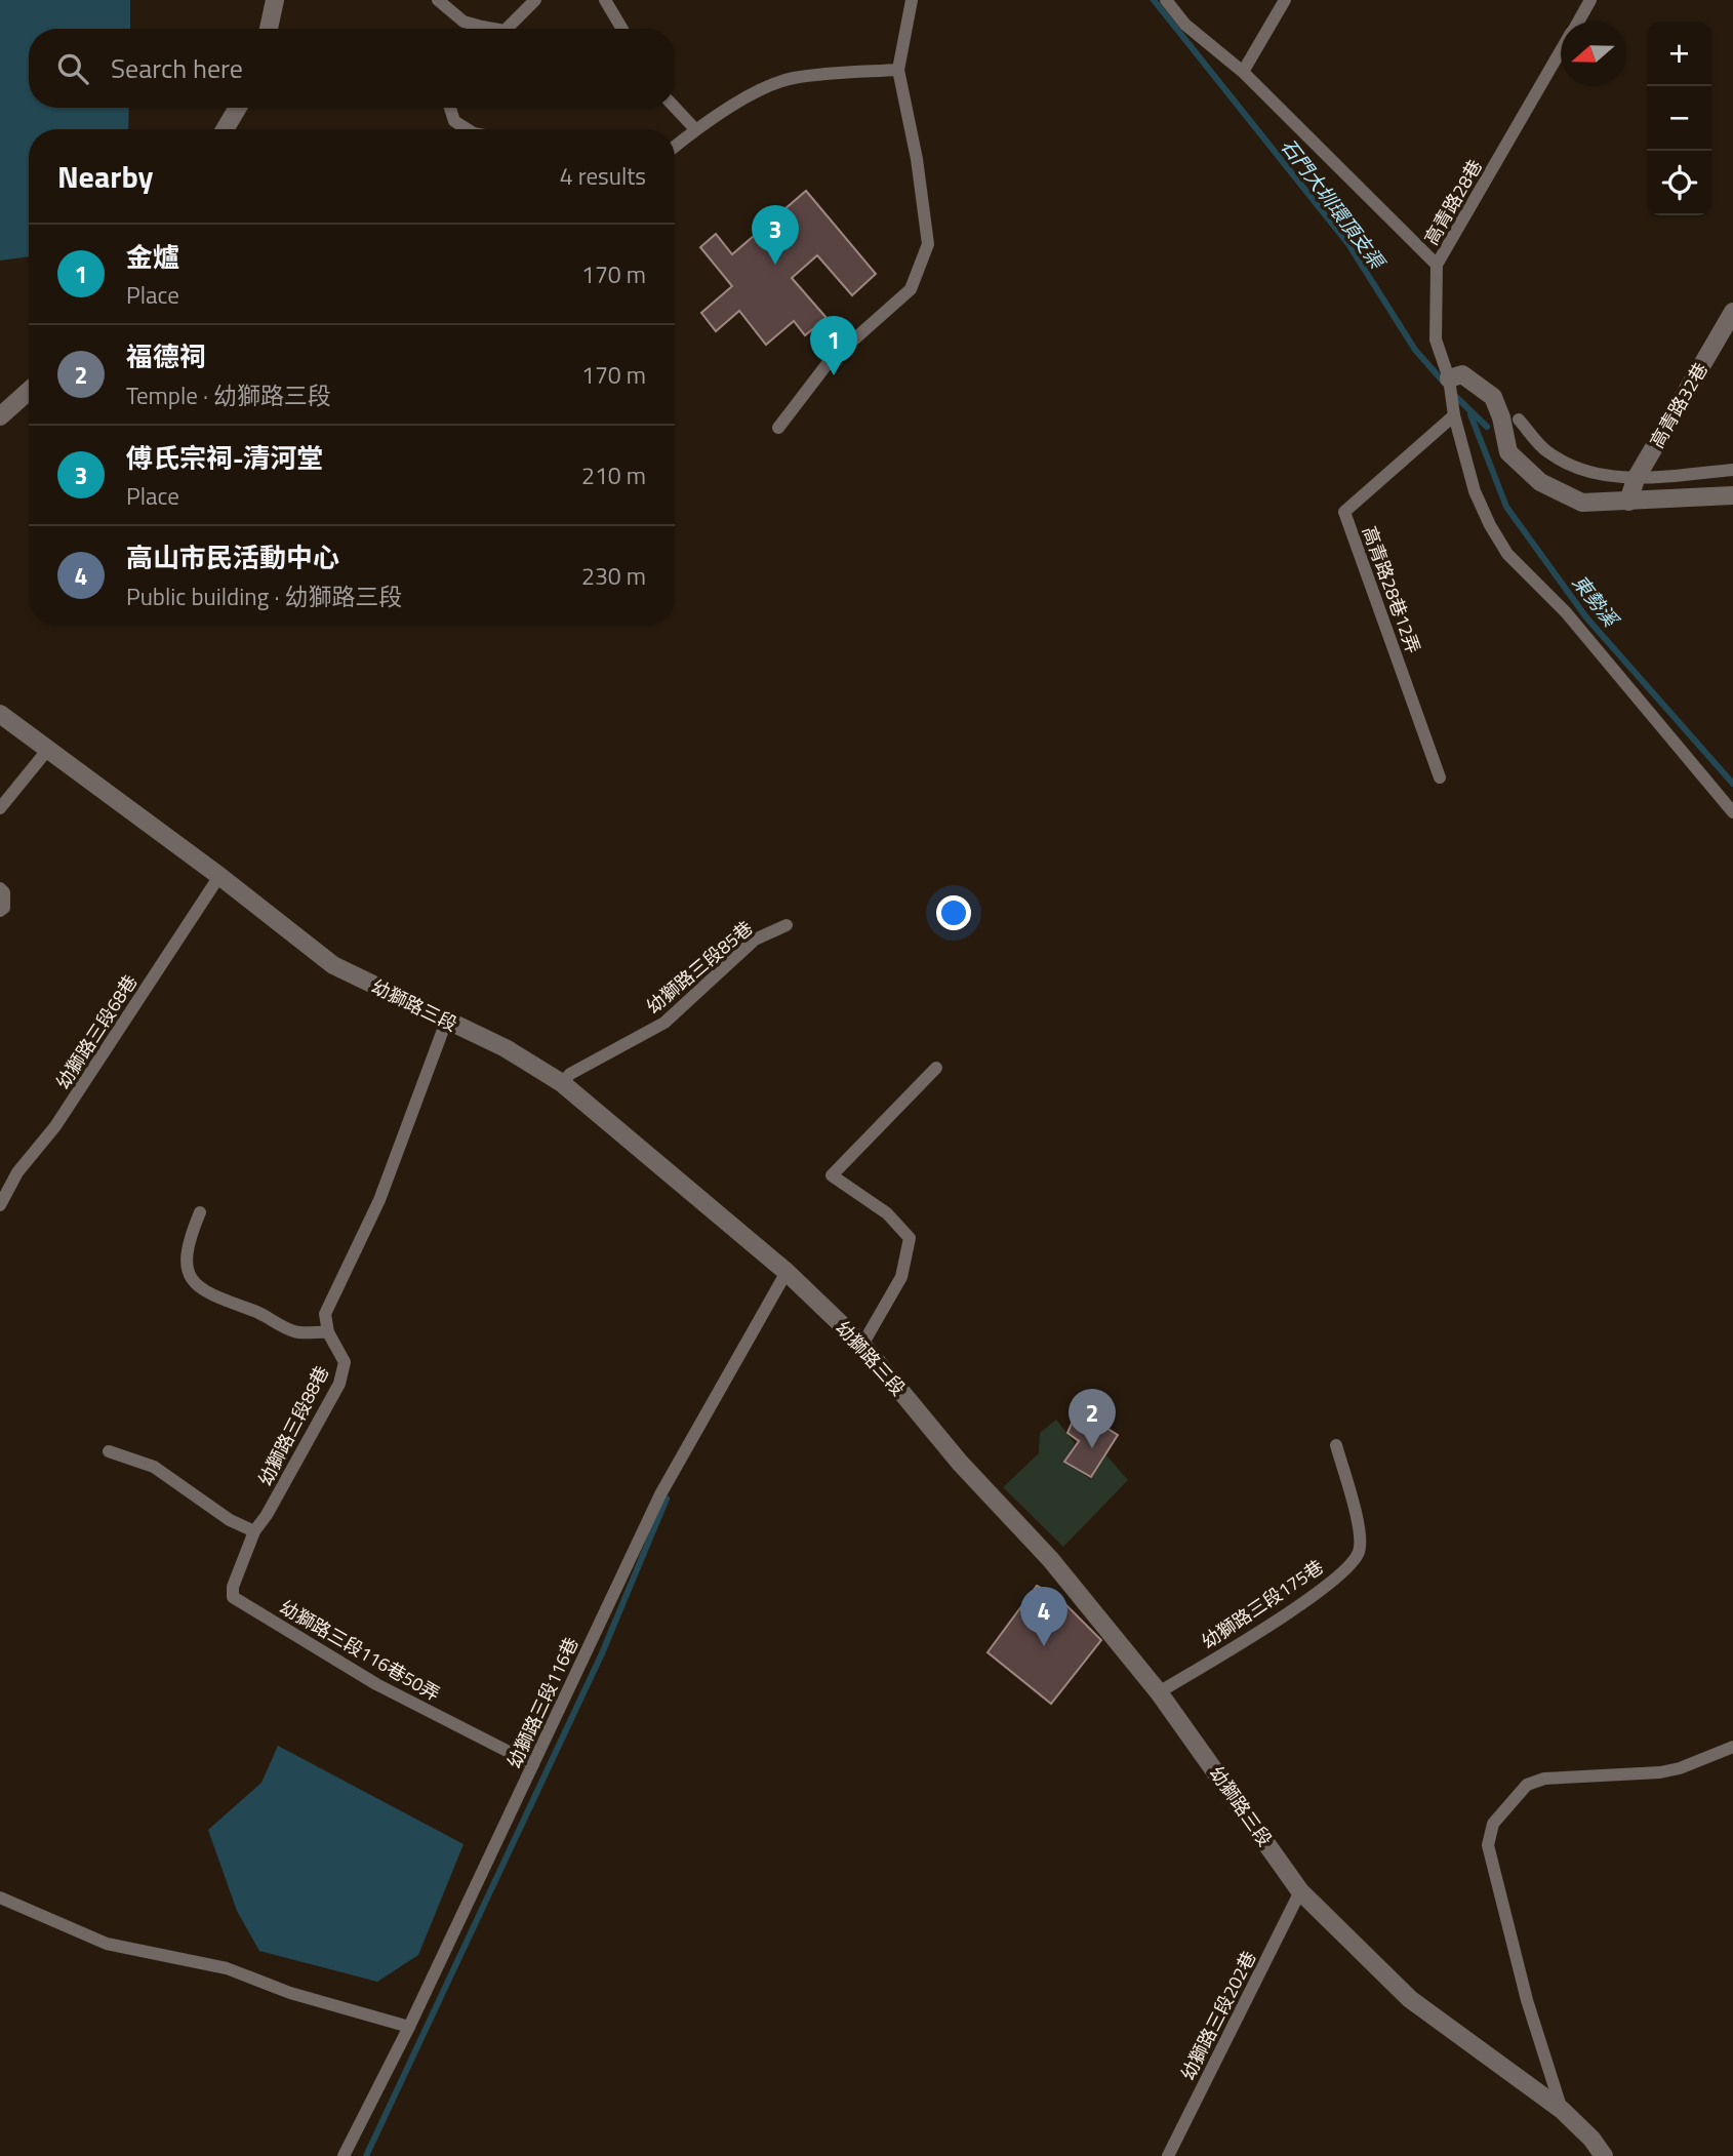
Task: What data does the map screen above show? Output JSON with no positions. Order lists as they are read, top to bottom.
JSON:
{
  "streets": {
    "street": ["高青路32巷", "幼獅路三段"],
    "lane": [
      "高青路28巷",
      "高青路28巷12弄",
      "幼獅路三段85巷",
      "幼獅路三段68巷",
      "幼獅路三段88巷",
      "幼獅路三段175巷",
      "幼獅路三段116巷50弄",
      "幼獅路三段116巷",
      "幼獅路三段202巷"
    ]
  },
  "crossings": [
    ["幼獅路三段85巷", "幼獅路三段"],
    ["幼獅路三段", "幼獅路三段68巷"],
    ["幼獅路三段", "幼獅路三段175巷"],
    ["幼獅路三段", "幼獅路三段116巷"],
    ["幼獅路三段", "幼獅路三段202巷"],
    ["幼獅路三段88巷", "幼獅路三段116巷50弄"],
    ["幼獅路三段116巷50弄", "幼獅路三段116巷"]
  ],
  "water": ["石門大圳環頂支渠", "東勢溪"],
  "north": "left",
  "page": {
    "map_buttons": ["+", "−"],
    "search": "Search here",
    "heading": ["Nearby", "4 results"],
    "pins": [
      "3",
      "1",
      "2",
      "4"
    ],
    "list": [
      {
        "mark": "1",
        "name": "金爐",
        "note": "Place",
        "value": "170 m"
      },
      {
        "mark": "2",
        "name": "福德祠",
        "note": "Temple · 幼獅路三段",
        "value": "170 m"
      },
      {
        "mark": "3",
        "name": "傅氏宗祠-清河堂",
        "note": "Place",
        "value": "210 m"
      },
      {
        "mark": "4",
        "name": "高山市民活動中心",
        "note": "Public building · 幼獅路三段",
        "value": "230 m"
      }
    ]
  }
}
